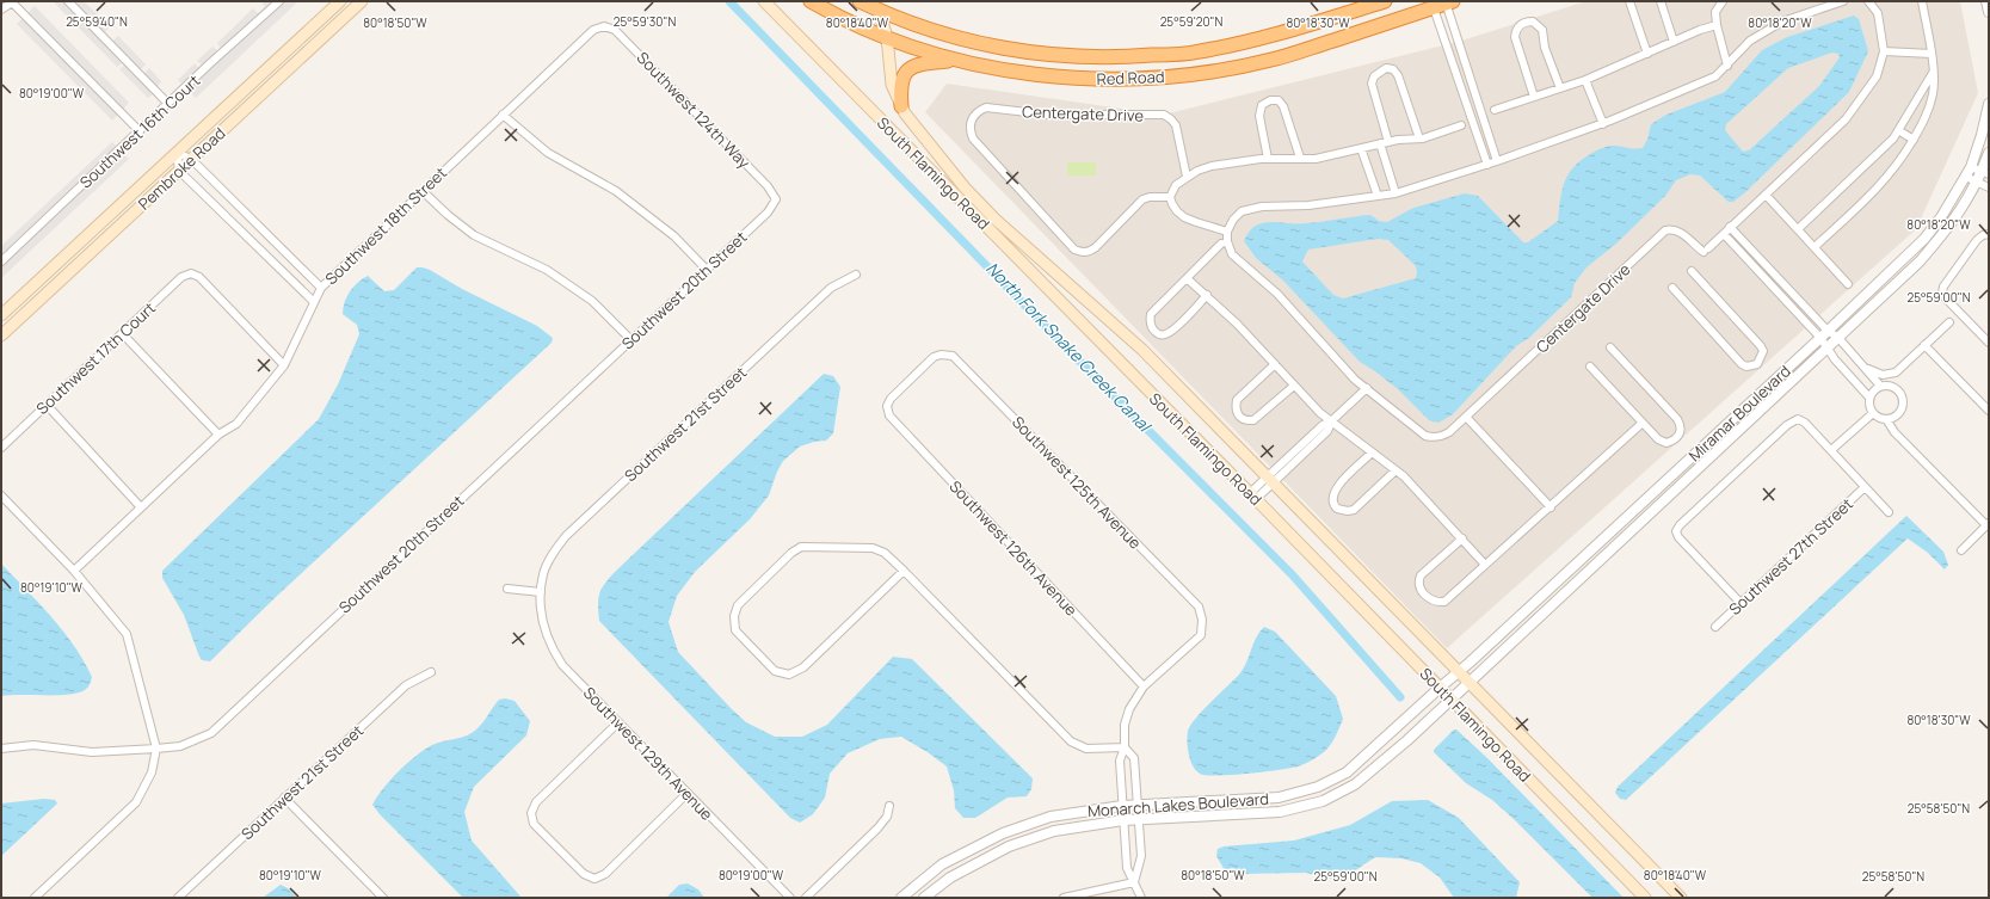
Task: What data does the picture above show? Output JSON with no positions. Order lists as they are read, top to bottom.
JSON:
{
  "streets": {
    "highway": ["Red Road"],
    "main road": ["Pembroke Road", "South Flamingo Road"],
    "street": [
      "Southwest 124th Way",
      "Centergate Drive",
      "Southwest 16th Court",
      "Southwest 18th Street",
      "Southwest 20th Street",
      "Southwest 17th Court",
      "Miramar Boulevard",
      "Southwest 21st Street",
      "Southwest 125th Avenue",
      "Southwest 126th Avenue",
      "Southwest 27th Street",
      "Southwest 129th Avenue",
      "Monarch Lakes Boulevard"
    ]
  },
  "crossings": [
    ["Red Road", "South Flamingo Road"],
    ["Southwest 124th Way", "Southwest 18th Street"],
    ["Southwest 124th Way", "Southwest 20th Street"],
    ["South Flamingo Road", "Miramar Boulevard"],
    ["South Flamingo Road", "Monarch Lakes Boulevard"],
    ["Southwest 18th Street", "Southwest 17th Court"],
    ["Miramar Boulevard", "Monarch Lakes Boulevard"],
    ["Southwest 21st Street", "Southwest 129th Avenue"],
    ["Southwest 125th Avenue", "Southwest 126th Avenue"]
  ],
  "water": ["North Fork Snake Creek Canal"],
  "coordinates": [
    "25°59'40\"N",
    "25°59'30\"N",
    "25°59'20\"N",
    "80°18'50\"W",
    "80°18'40\"W",
    "80°18'20\"W",
    "80°18'30\"W",
    "80°19'00\"W",
    "25°59'00\"N",
    "80°19'10\"W",
    "25°58'50\"N"
  ]
}
